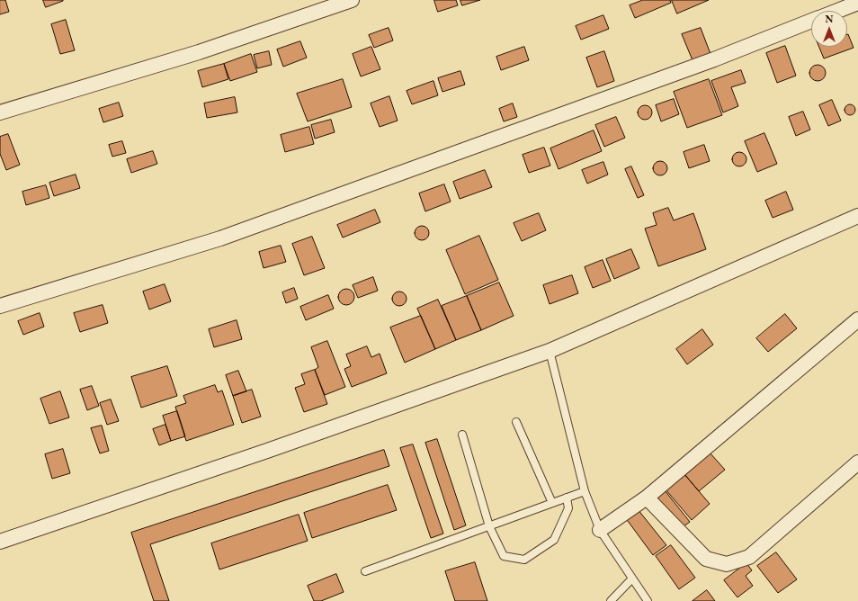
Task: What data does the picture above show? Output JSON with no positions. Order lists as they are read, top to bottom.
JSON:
{
  "north": "top"
}
